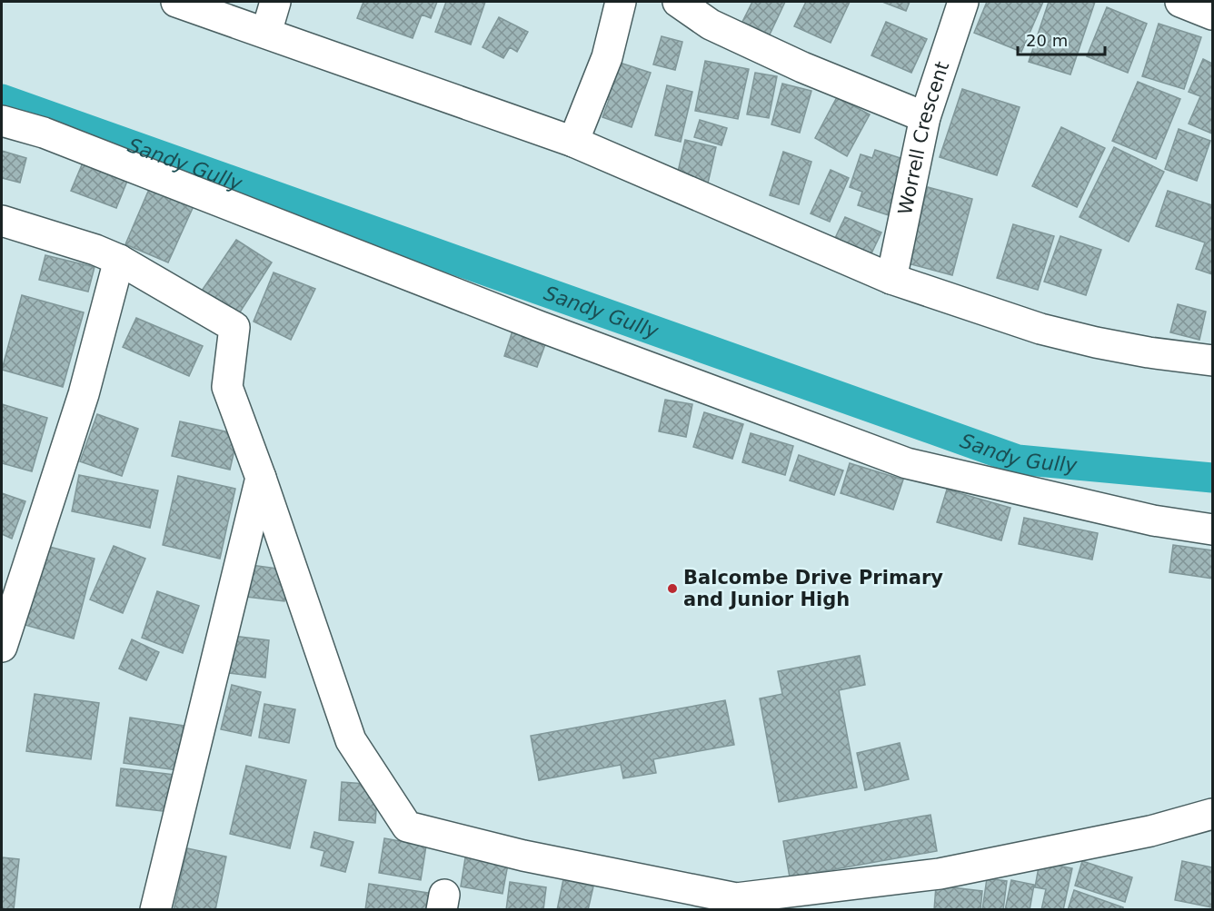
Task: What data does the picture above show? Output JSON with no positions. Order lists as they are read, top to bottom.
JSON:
{
  "streets": {
    "street": ["Worrell Crescent"]
  },
  "water": ["Sandy Gully"],
  "places": ["Balcombe Drive Primary and Junior High"],
  "scale_bar": "20 m"
}
